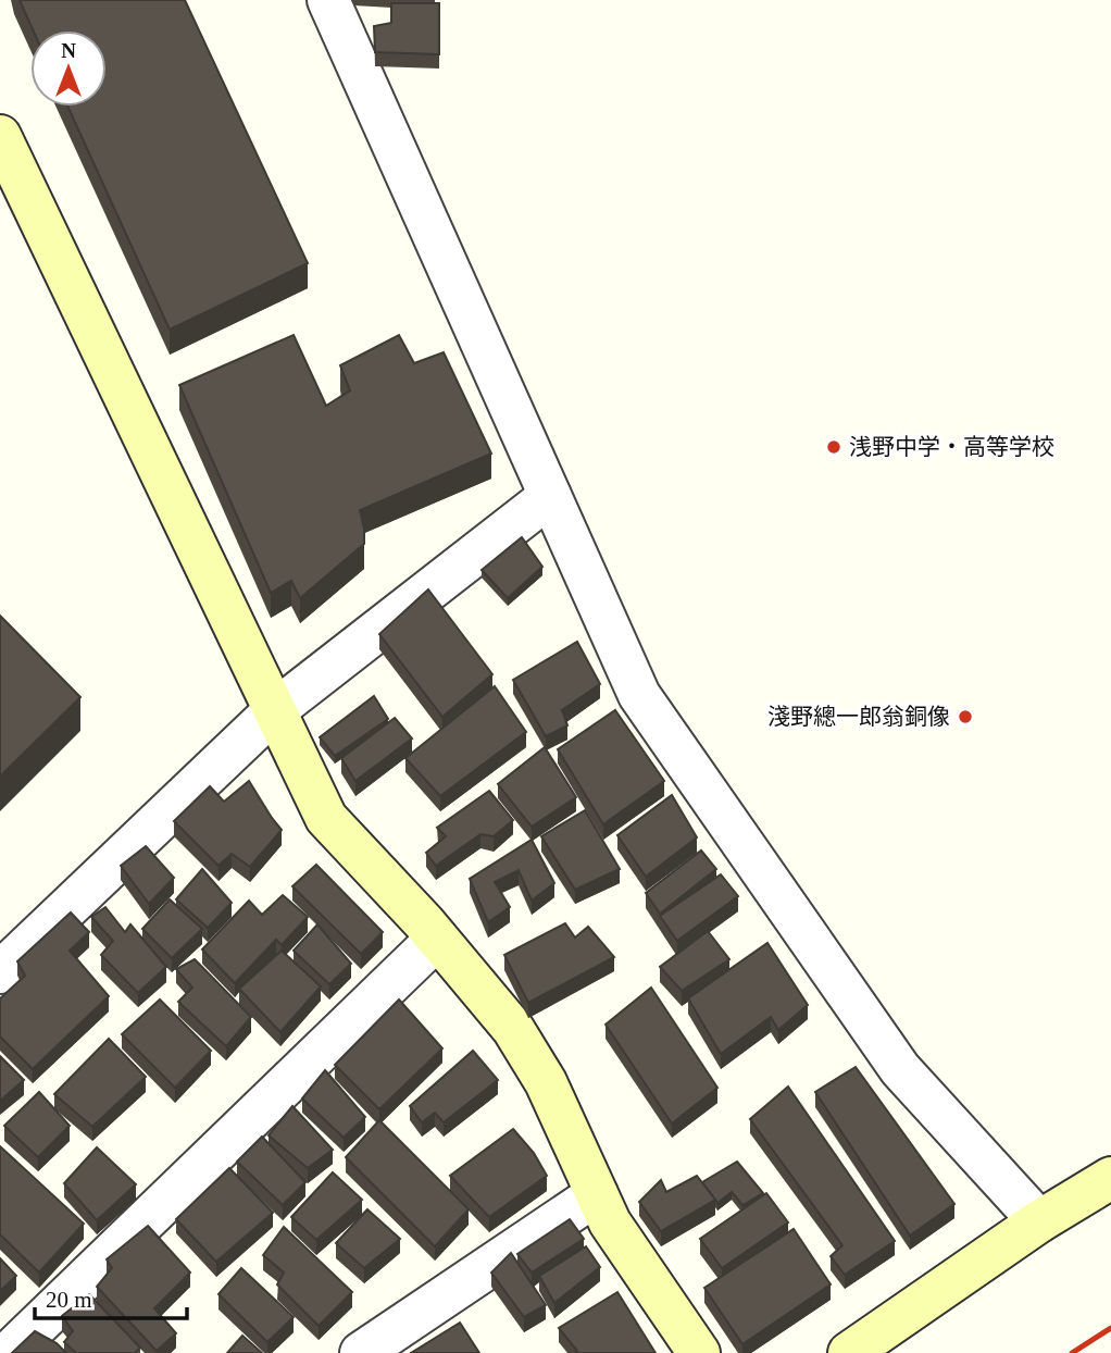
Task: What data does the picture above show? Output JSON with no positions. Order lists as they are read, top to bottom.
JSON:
{
  "places": ["浅野中学・高等学校", "淺野總一郎翁銅像"],
  "scale_bar": "20 m",
  "north": "top"
}
